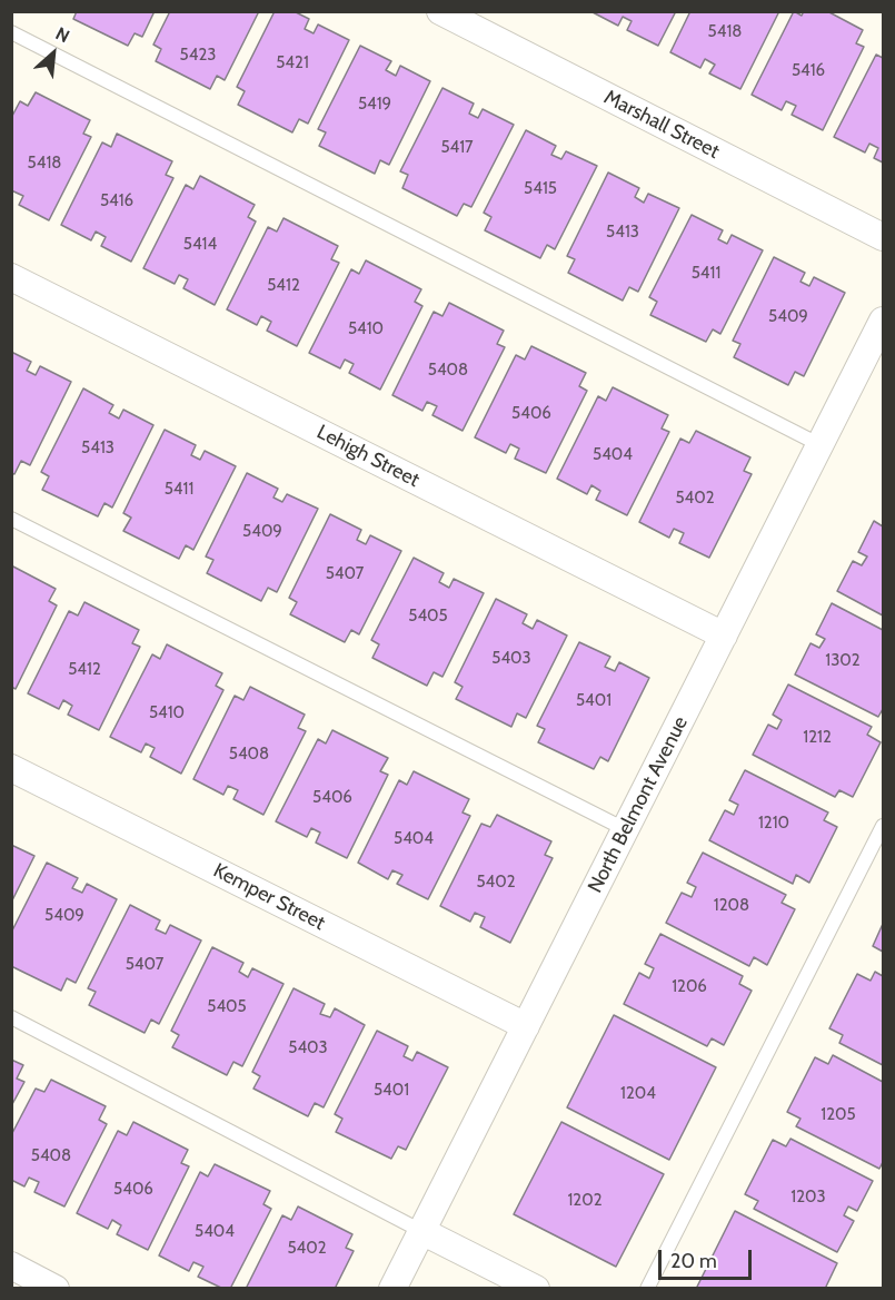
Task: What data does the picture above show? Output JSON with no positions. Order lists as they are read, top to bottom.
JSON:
{
  "streets": {
    "street": [
      "Marshall Street",
      "Lehigh Street",
      "North Belmont Avenue",
      "Kemper Street"
    ]
  },
  "crossings": [
    ["Lehigh Street", "North Belmont Avenue"],
    ["North Belmont Avenue", "Kemper Street"]
  ],
  "house_numbers": [
    "5418",
    "5423",
    "5421",
    "5416",
    "5419",
    "5417",
    "5418",
    "5415",
    "5416",
    "5413",
    "5414",
    "5411",
    "5412",
    "5409",
    "5410",
    "5408",
    "5406",
    "5413",
    "5404",
    "5411",
    "5402",
    "5409",
    "5407",
    "5405",
    "5403",
    "1302",
    "5412",
    "5401",
    "5410",
    "1212",
    "5408",
    "5406",
    "1210",
    "5404",
    "5402",
    "1208",
    "5409",
    "5407",
    "1206",
    "5405",
    "5403",
    "5401",
    "1204",
    "1205",
    "5408",
    "5406",
    "1203",
    "1202",
    "5404",
    "5402"
  ],
  "scale_bar": "20 m",
  "north": "top right"
}
